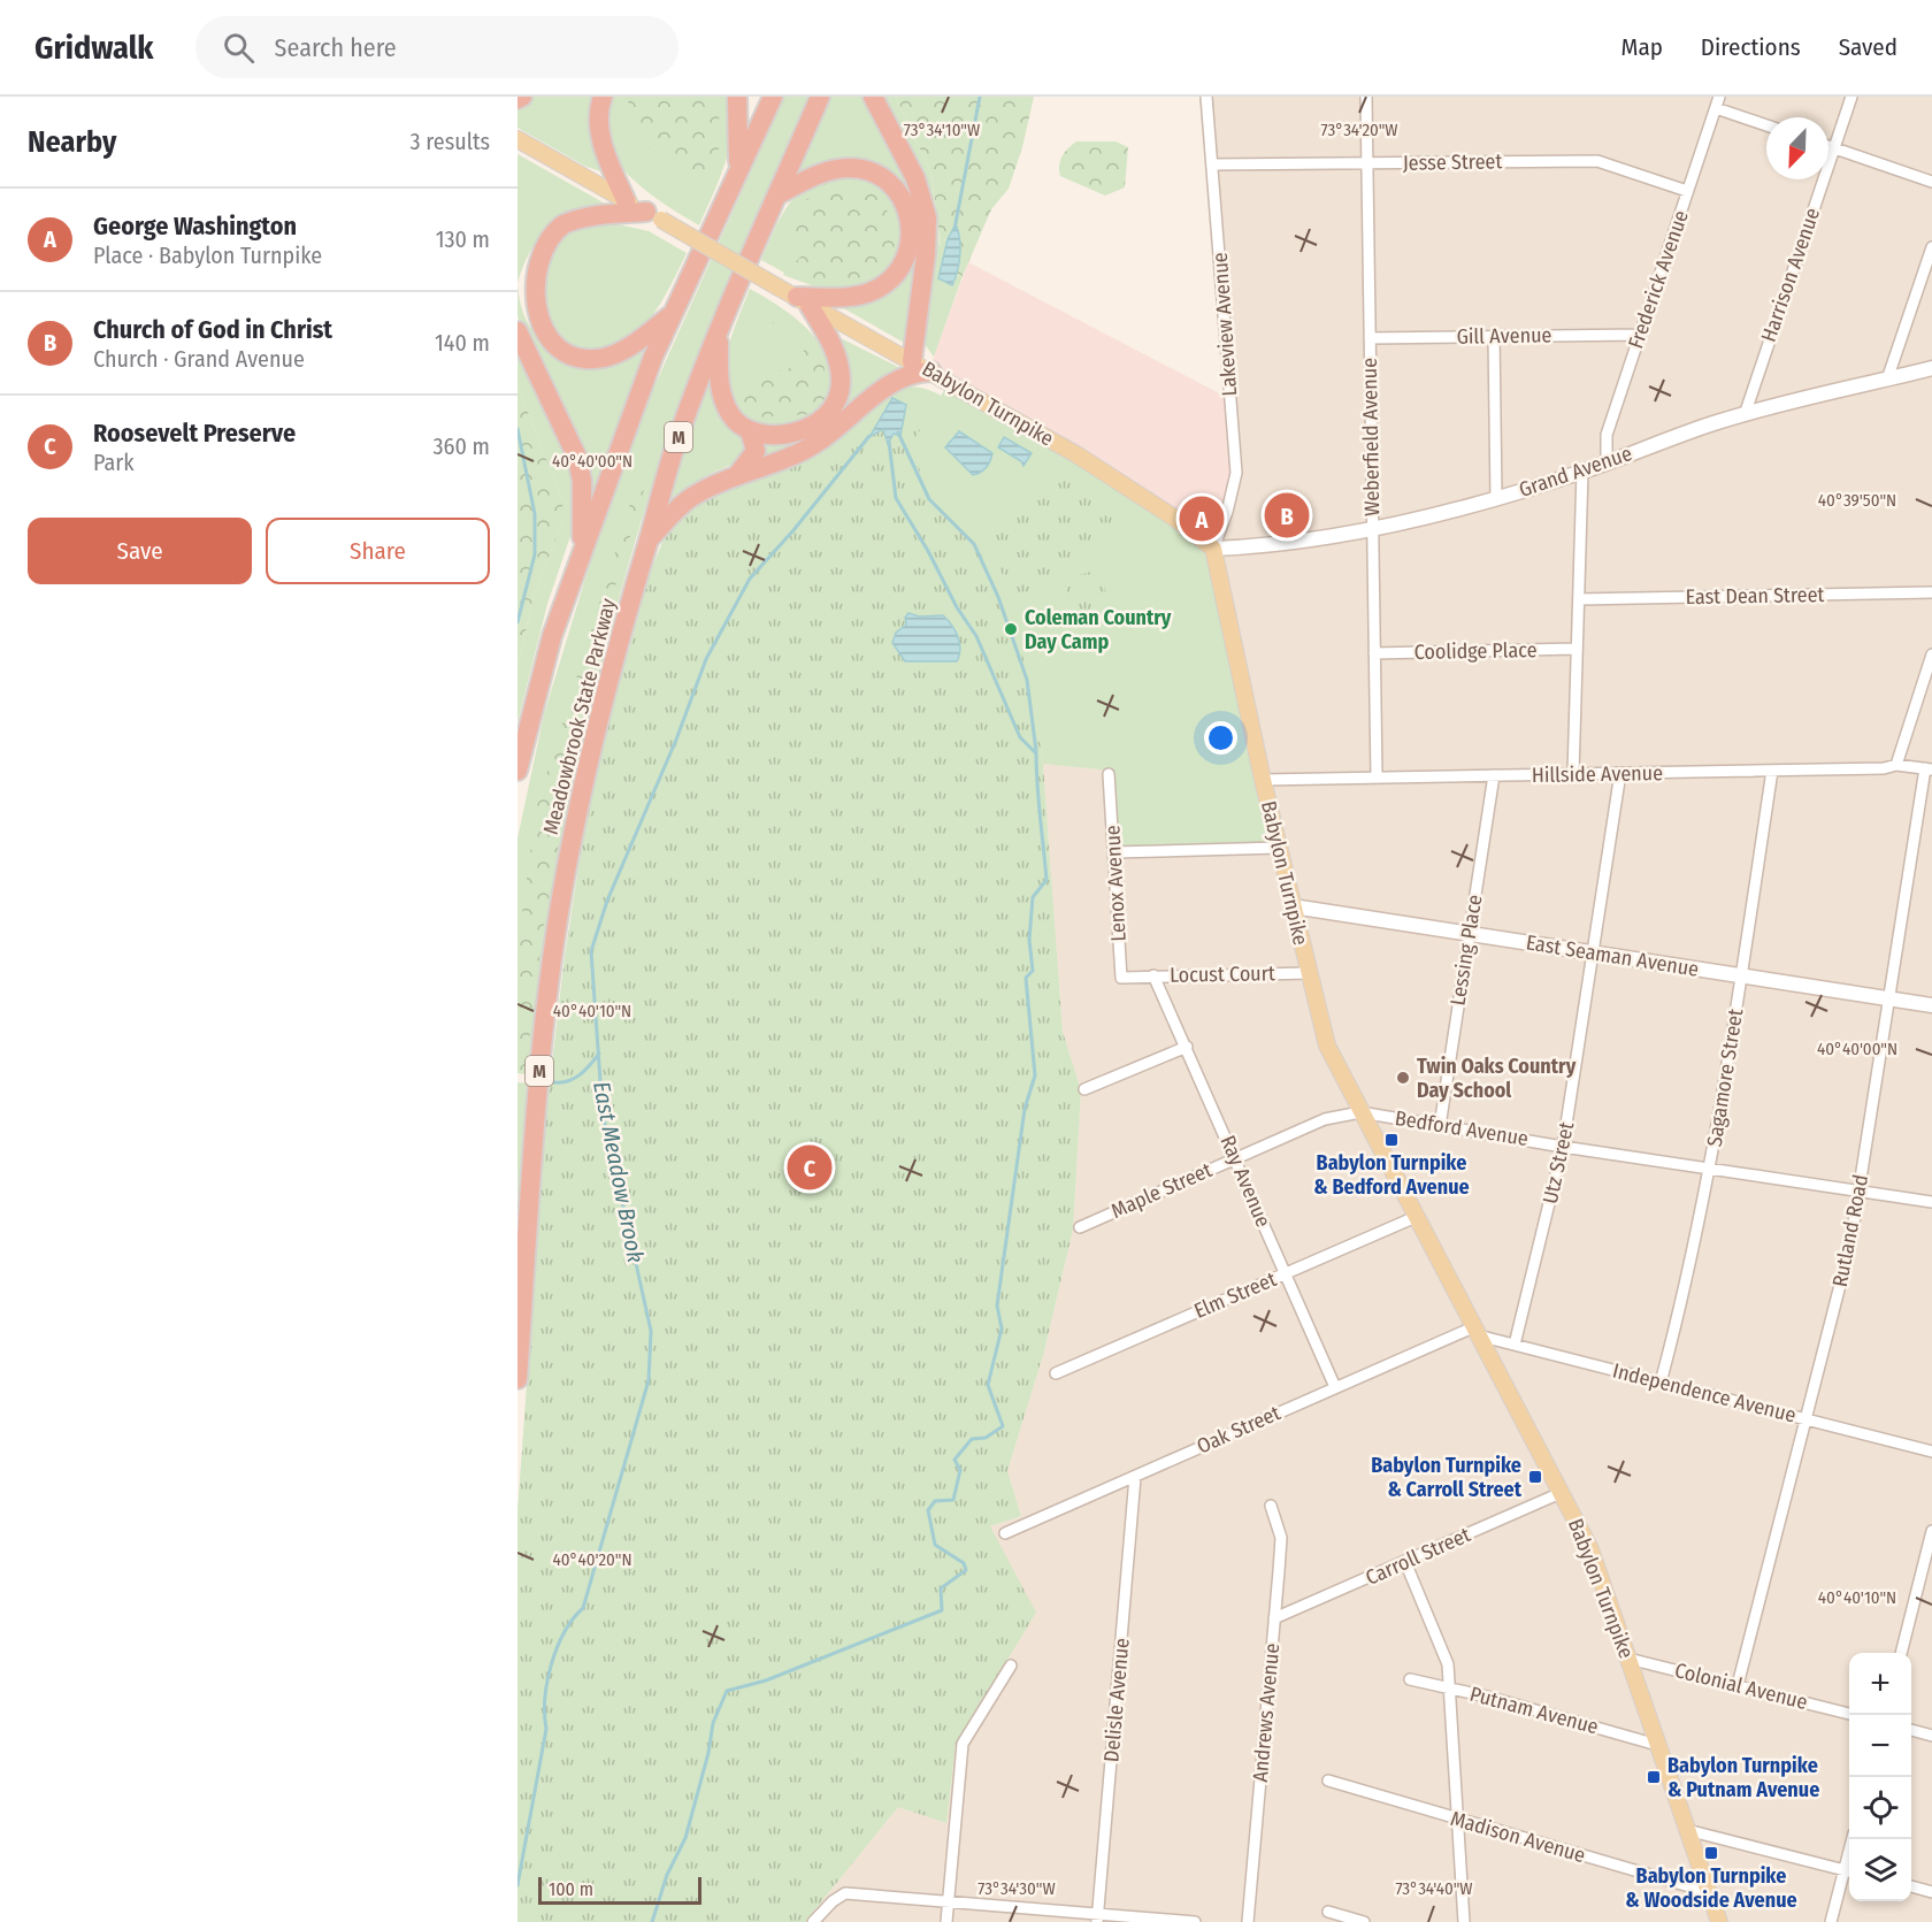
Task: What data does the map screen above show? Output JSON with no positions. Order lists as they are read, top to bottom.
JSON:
{
  "streets": {
    "highway": ["M", "Meadowbrook State Parkway"],
    "main road": ["Babylon Turnpike"],
    "street": [
      "Jesse Street",
      "Harrison Avenue",
      "Frederick Avenue",
      "Lakeview Avenue",
      "Gill Avenue",
      "Weberfield Avenue",
      "Grand Avenue",
      "East Dean Street",
      "Coolidge Place",
      "Hillside Avenue",
      "Lenox Avenue",
      "Lessing Place",
      "East Seaman Avenue",
      "Locust Court",
      "Sagamore Street",
      "Bedford Avenue",
      "Utz Street",
      "Ray Avenue",
      "Maple Street",
      "Rutland Road",
      "Elm Street",
      "Independence Avenue",
      "Oak Street",
      "Carroll Street",
      "Colonial Avenue",
      "Delisle Avenue",
      "Putnam Avenue",
      "Andrews Avenue",
      "Madison Avenue"
    ]
  },
  "crossings": [
    ["Jesse Street", "Frederick Avenue"],
    ["Jesse Street", "Lakeview Avenue"],
    ["Jesse Street", "Weberfield Avenue"],
    ["Harrison Avenue", "Grand Avenue"],
    ["Frederick Avenue", "Gill Avenue"],
    ["Frederick Avenue", "Grand Avenue"],
    ["Lakeview Avenue", "Babylon Turnpike"],
    ["Lakeview Avenue", "Grand Avenue"],
    ["Gill Avenue", "Weberfield Avenue"],
    ["Babylon Turnpike", "Grand Avenue"],
    ["Babylon Turnpike", "Hillside Avenue"],
    ["Babylon Turnpike", "East Seaman Avenue"],
    ["Babylon Turnpike", "Locust Court"],
    ["Babylon Turnpike", "Bedford Avenue"],
    ["Babylon Turnpike", "Maple Street"],
    ["Babylon Turnpike", "Elm Street"],
    ["Babylon Turnpike", "Independence Avenue"],
    ["Babylon Turnpike", "Oak Street"],
    ["Babylon Turnpike", "Carroll Street"],
    ["Babylon Turnpike", "Colonial Avenue"],
    ["Babylon Turnpike", "Putnam Avenue"],
    ["Babylon Turnpike", "Madison Avenue"],
    ["Weberfield Avenue", "Grand Avenue"],
    ["Weberfield Avenue", "Coolidge Place"],
    ["Weberfield Avenue", "Hillside Avenue"],
    ["Hillside Avenue", "Lessing Place"],
    ["Hillside Avenue", "Sagamore Street"],
    ["Hillside Avenue", "Utz Street"],
    ["Hillside Avenue", "Rutland Road"],
    ["Lenox Avenue", "Locust Court"],
    ["Lessing Place", "East Seaman Avenue"],
    ["Lessing Place", "Bedford Avenue"],
    ["East Seaman Avenue", "Sagamore Street"],
    ["East Seaman Avenue", "Utz Street"],
    ["East Seaman Avenue", "Rutland Road"],
    ["Locust Court", "Ray Avenue"],
    ["Sagamore Street", "Bedford Avenue"],
    ["Sagamore Street", "Independence Avenue"],
    ["Bedford Avenue", "Utz Street"],
    ["Bedford Avenue", "Maple Street"],
    ["Bedford Avenue", "Rutland Road"],
    ["Utz Street", "Independence Avenue"],
    ["Ray Avenue", "Maple Street"],
    ["Ray Avenue", "Elm Street"],
    ["Ray Avenue", "Oak Street"],
    ["Rutland Road", "Independence Avenue"],
    ["Rutland Road", "Colonial Avenue"],
    ["Independence Avenue", "Oak Street"],
    ["Oak Street", "Delisle Avenue"],
    ["Carroll Street", "Andrews Avenue"]
  ],
  "water": ["East Meadow Brook"],
  "places": {
    "other": ["Coleman Country Day Camp", "Twin Oaks Country Day School"],
    "transit": [
      "Babylon Turnpike & Bedford Avenue",
      "Babylon Turnpike & Carroll Street",
      "Babylon Turnpike & Putnam Avenue",
      "Babylon Turnpike & Woodside Avenue"
    ]
  },
  "scale_bar": "100 m",
  "north": "bottom left",
  "page": {
    "header": "Gridwalk",
    "search": "Search here",
    "nav": ["Map", "Directions", "Saved"],
    "heading": ["Nearby", "3 results"],
    "list": [
      {
        "mark": "A",
        "name": "George Washington",
        "note": "Place · Babylon Turnpike",
        "value": "130 m"
      },
      {
        "mark": "B",
        "name": "Church of God in Christ",
        "note": "Church · Grand Avenue",
        "value": "140 m"
      },
      {
        "mark": "C",
        "name": "Roosevelt Preserve",
        "note": "Park",
        "value": "360 m"
      }
    ],
    "pins": ["B", "A", "C"],
    "buttons": ["Save", "Share"],
    "map_buttons": ["+", "−"],
    "scale": "100 m"
  },
  "coordinates": [
    "73°34'20\"W",
    "73°34'10\"W",
    "40°40'00\"N",
    "40°39'50\"N",
    "40°40'10\"N",
    "40°40'20\"N",
    "73°34'30\"W",
    "73°34'40\"W"
  ]
}
